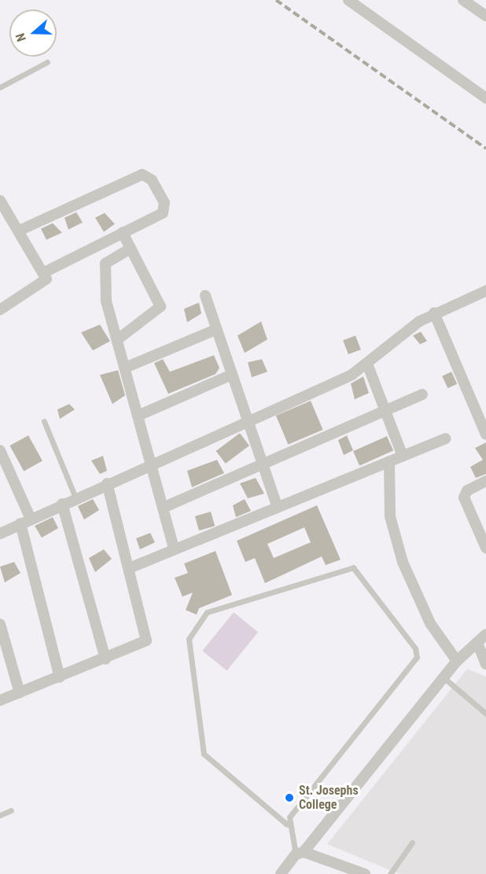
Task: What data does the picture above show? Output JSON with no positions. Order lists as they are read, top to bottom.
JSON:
{
  "places": ["St. Josephs College"],
  "north": "left"
}
